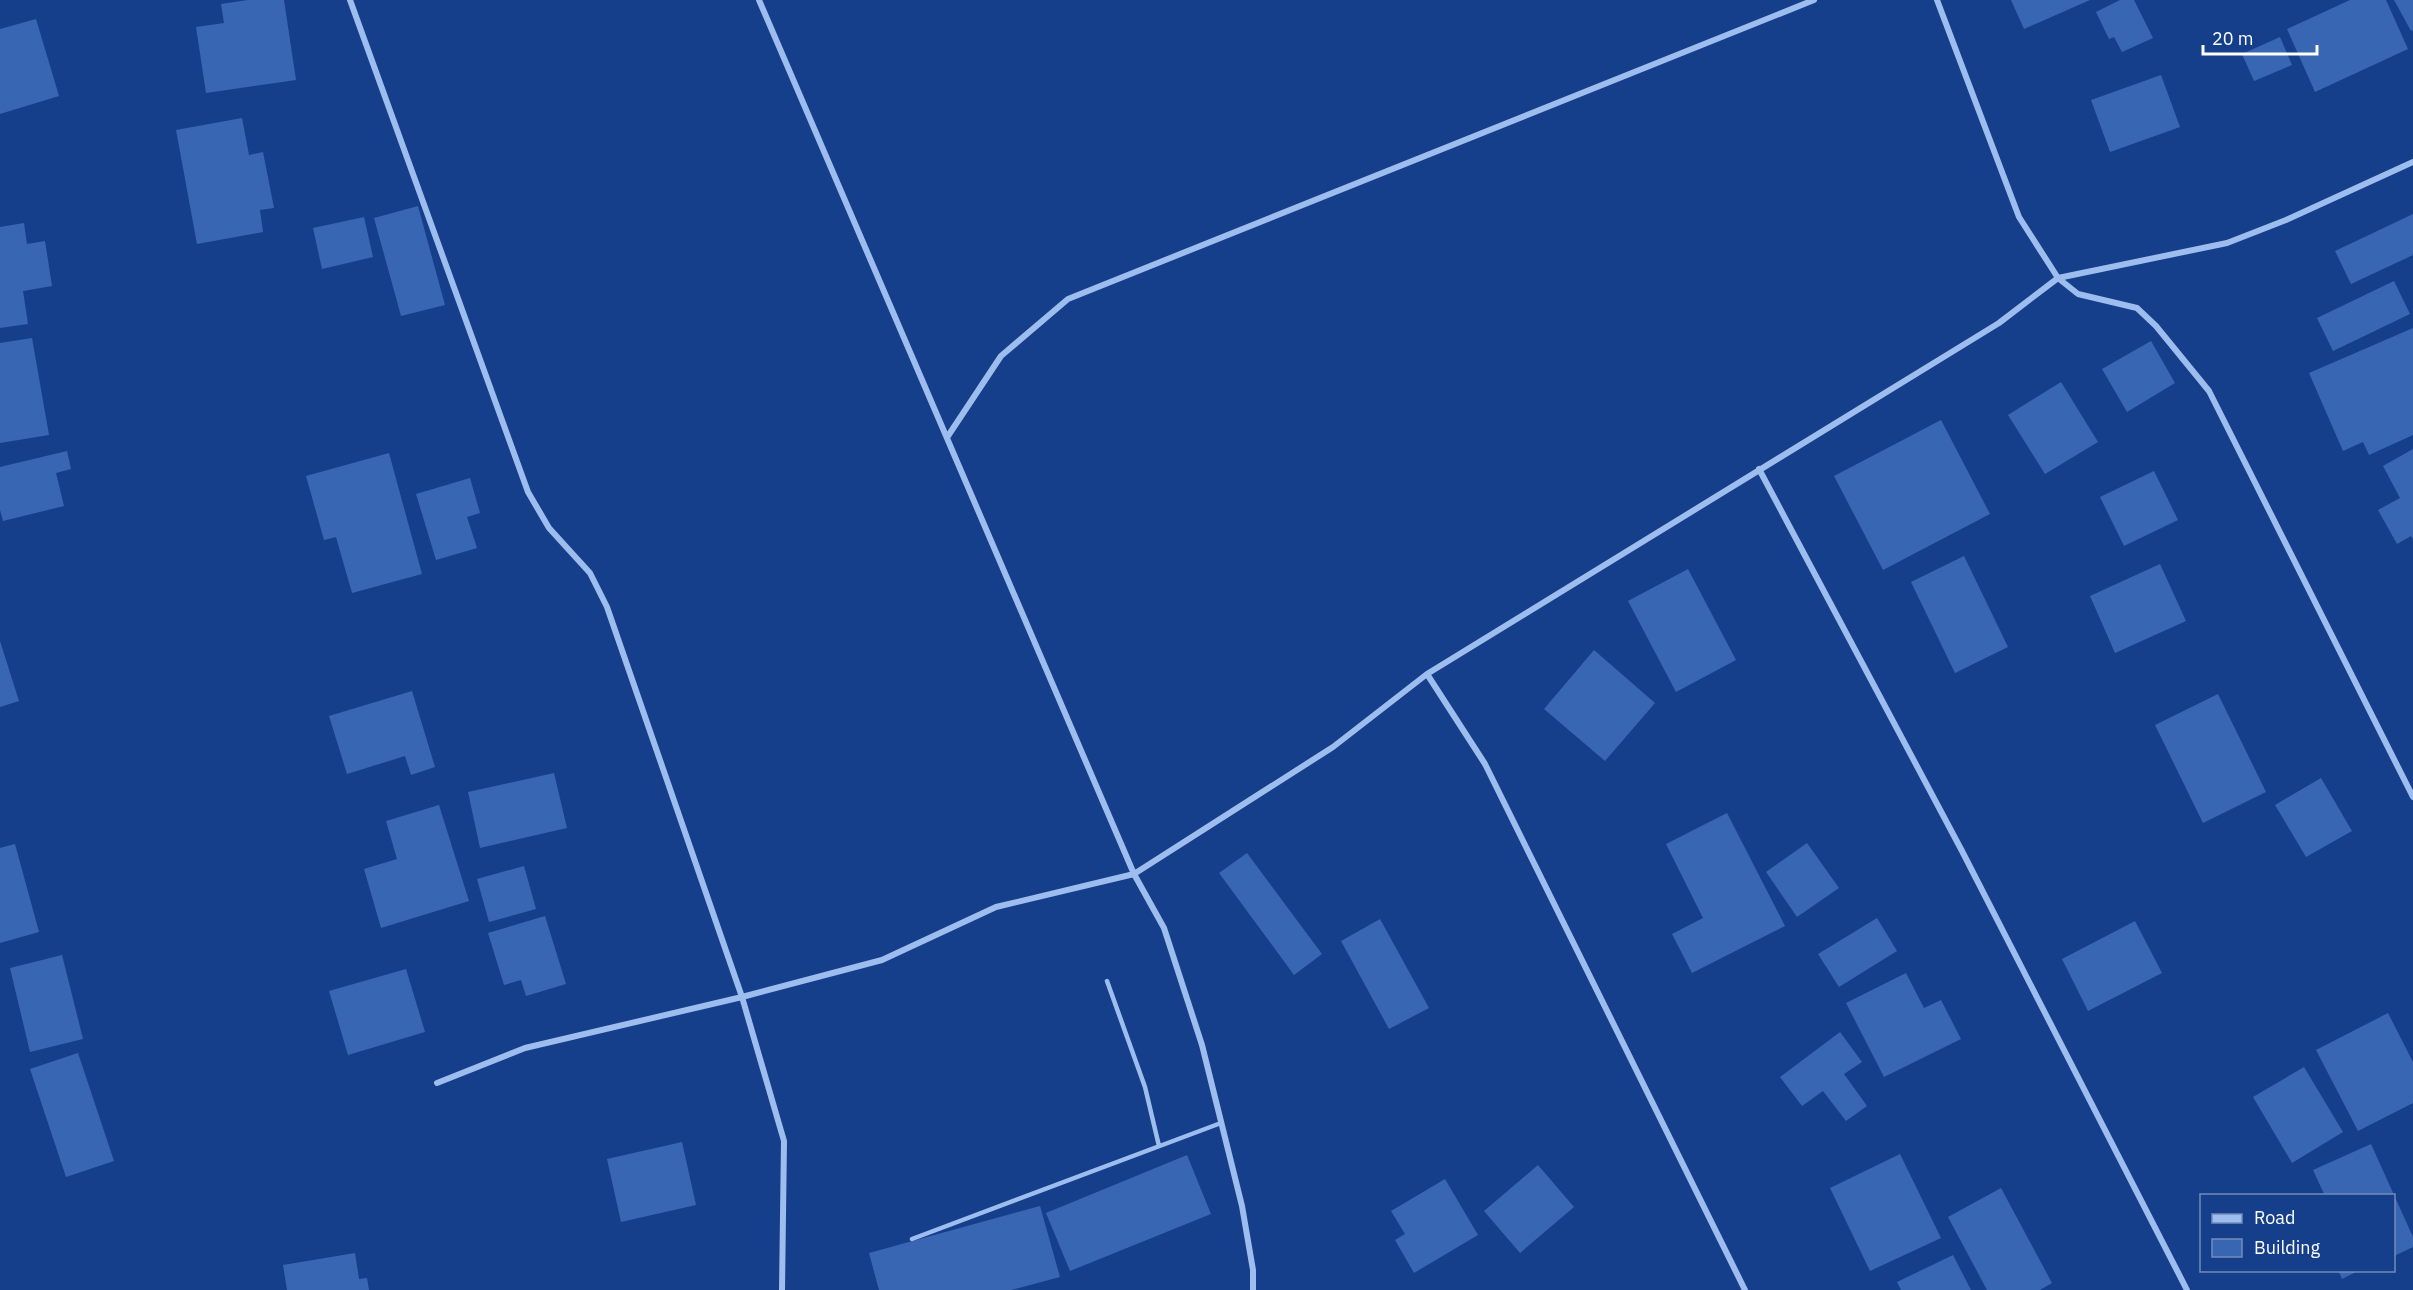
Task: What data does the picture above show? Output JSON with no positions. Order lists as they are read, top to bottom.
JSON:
{
  "legend": ["Road", "Building"],
  "scale_bar": "20 m"
}
